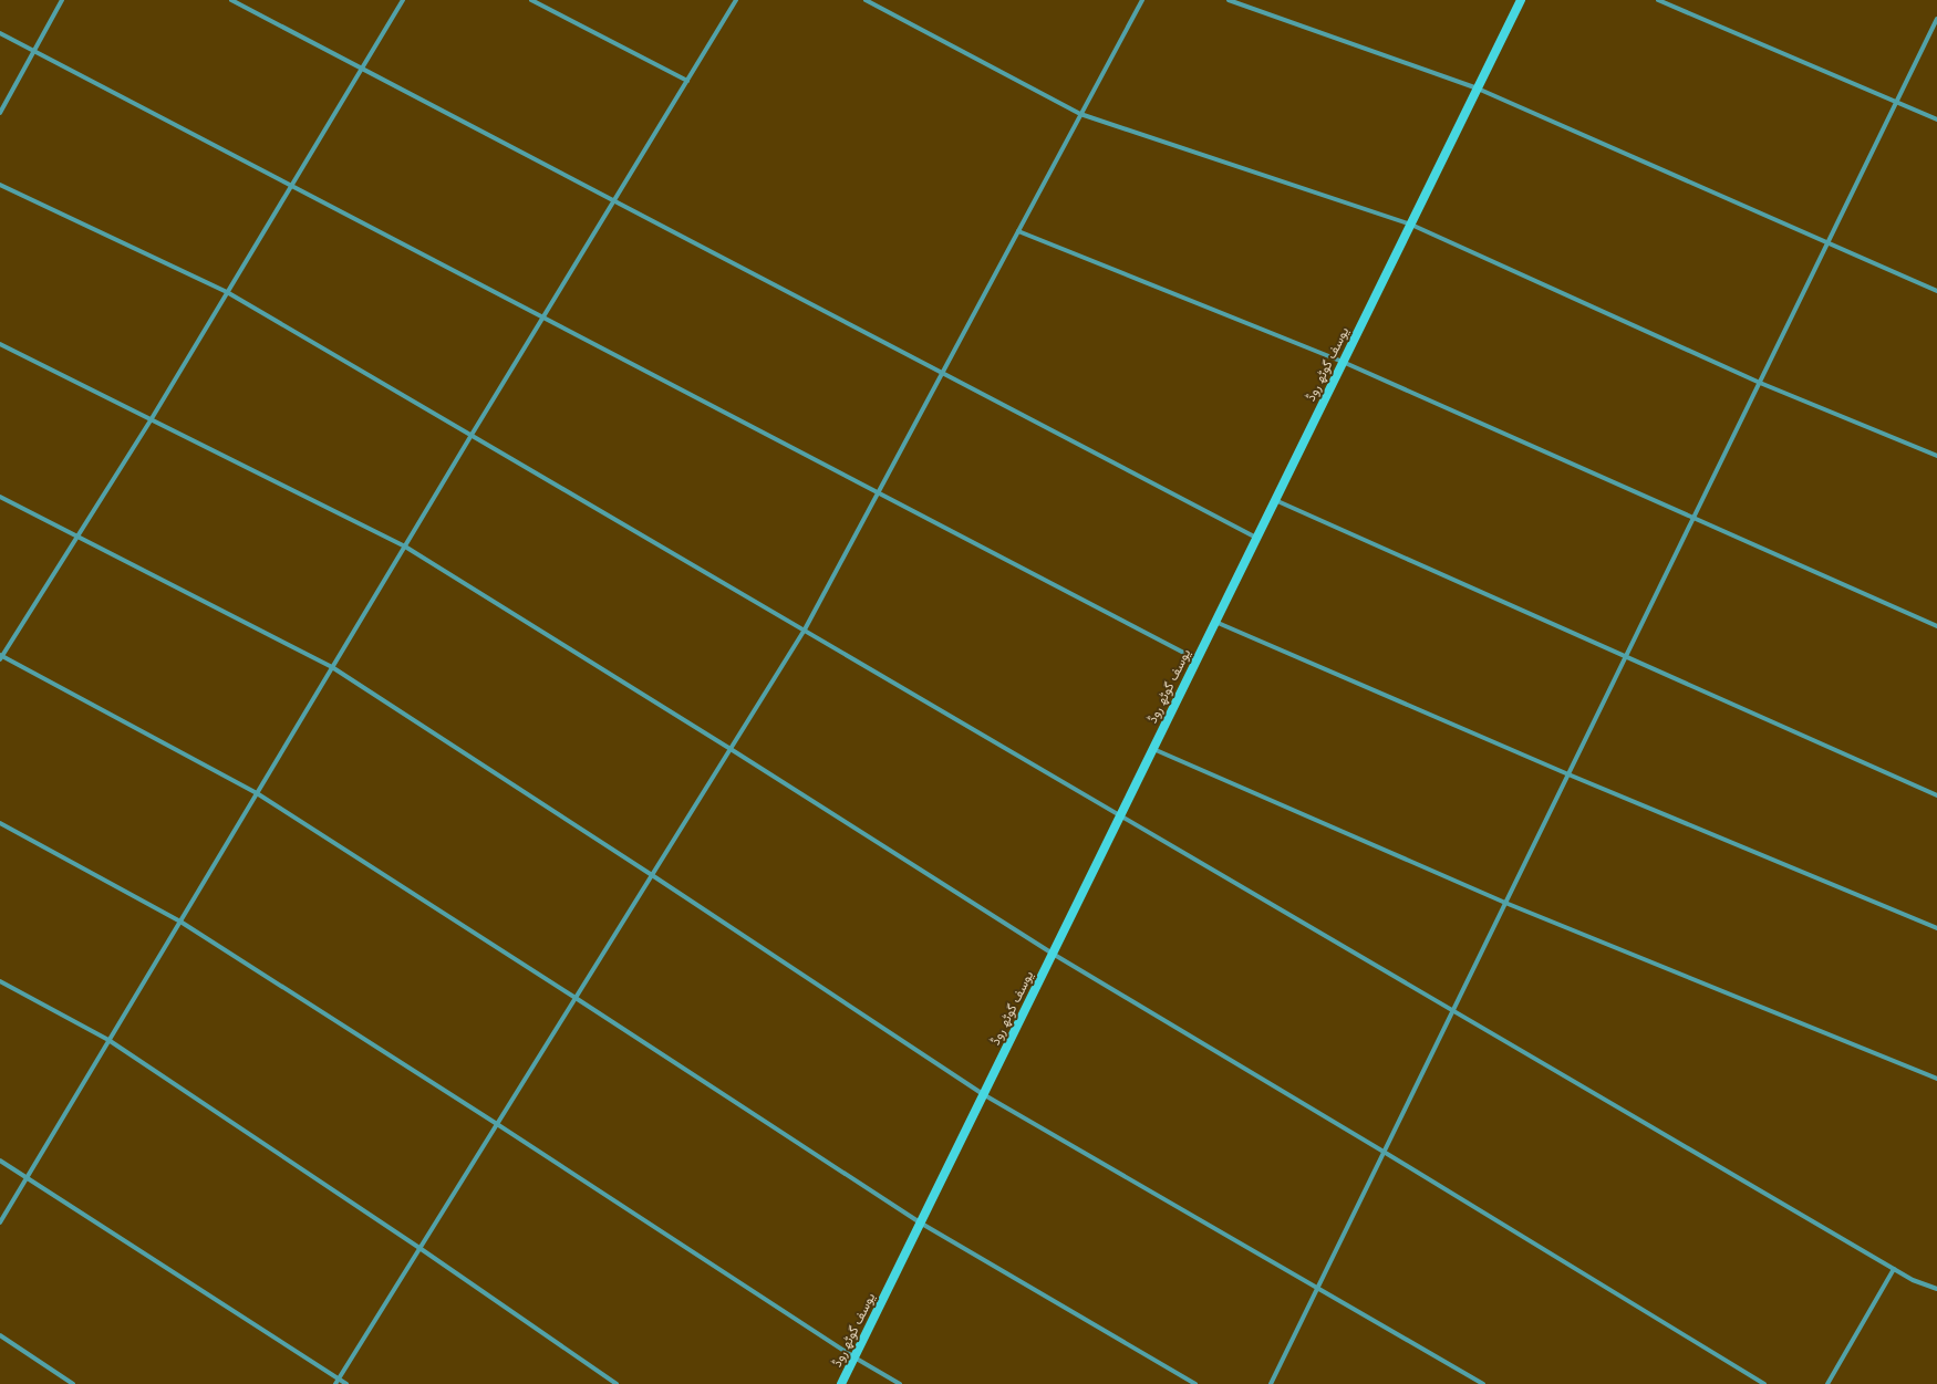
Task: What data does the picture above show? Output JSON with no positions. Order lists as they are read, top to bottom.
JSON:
{
  "streets": {
    "street": ["یوسف گوٹھ روڈ"]
  }
}
